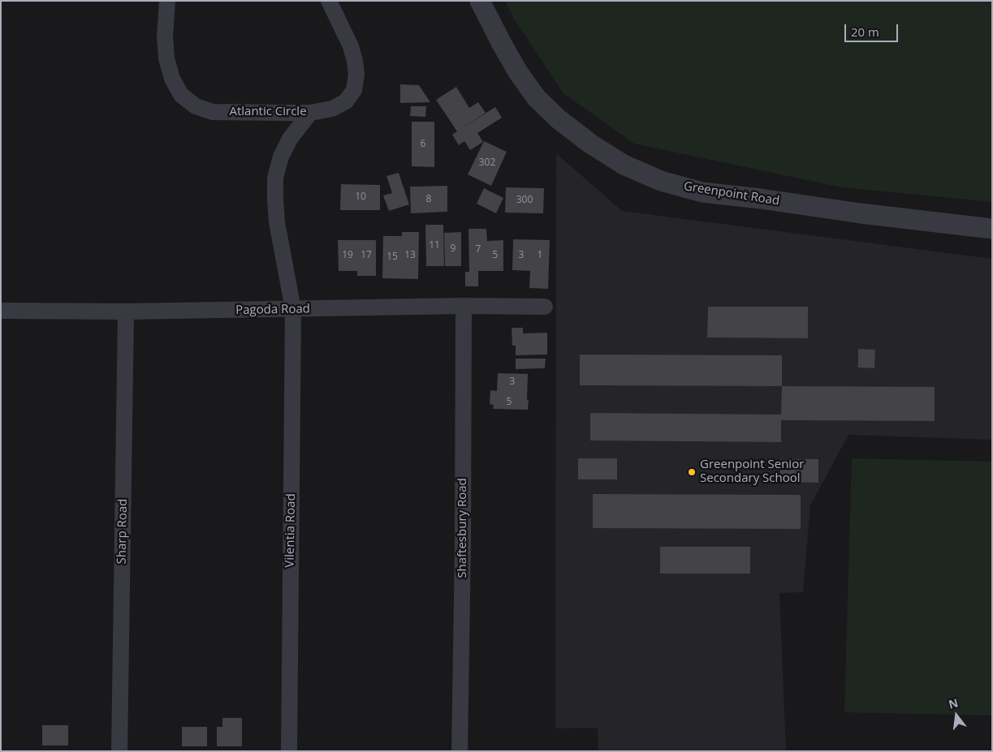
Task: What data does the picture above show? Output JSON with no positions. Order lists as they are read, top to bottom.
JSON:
{
  "streets": {
    "street": [
      "Atlantic Circle",
      "Greenpoint Road",
      "Pagoda Road",
      "Shaftesbury Road",
      "Vilentia Road",
      "Sharp Road"
    ]
  },
  "crossings": [
    ["Atlantic Circle", "Vilentia Road"],
    ["Pagoda Road", "Shaftesbury Road"],
    ["Pagoda Road", "Vilentia Road"],
    ["Pagoda Road", "Sharp Road"]
  ],
  "places": ["Greenpoint Senior Secondary School"],
  "house_numbers": [
    "6",
    "302",
    "10",
    "8",
    "300",
    "11",
    "9",
    "7",
    "19",
    "17",
    "13",
    "5",
    "3",
    "1",
    "15",
    "3",
    "5"
  ],
  "scale_bar": "20 m",
  "north": "top"
}
